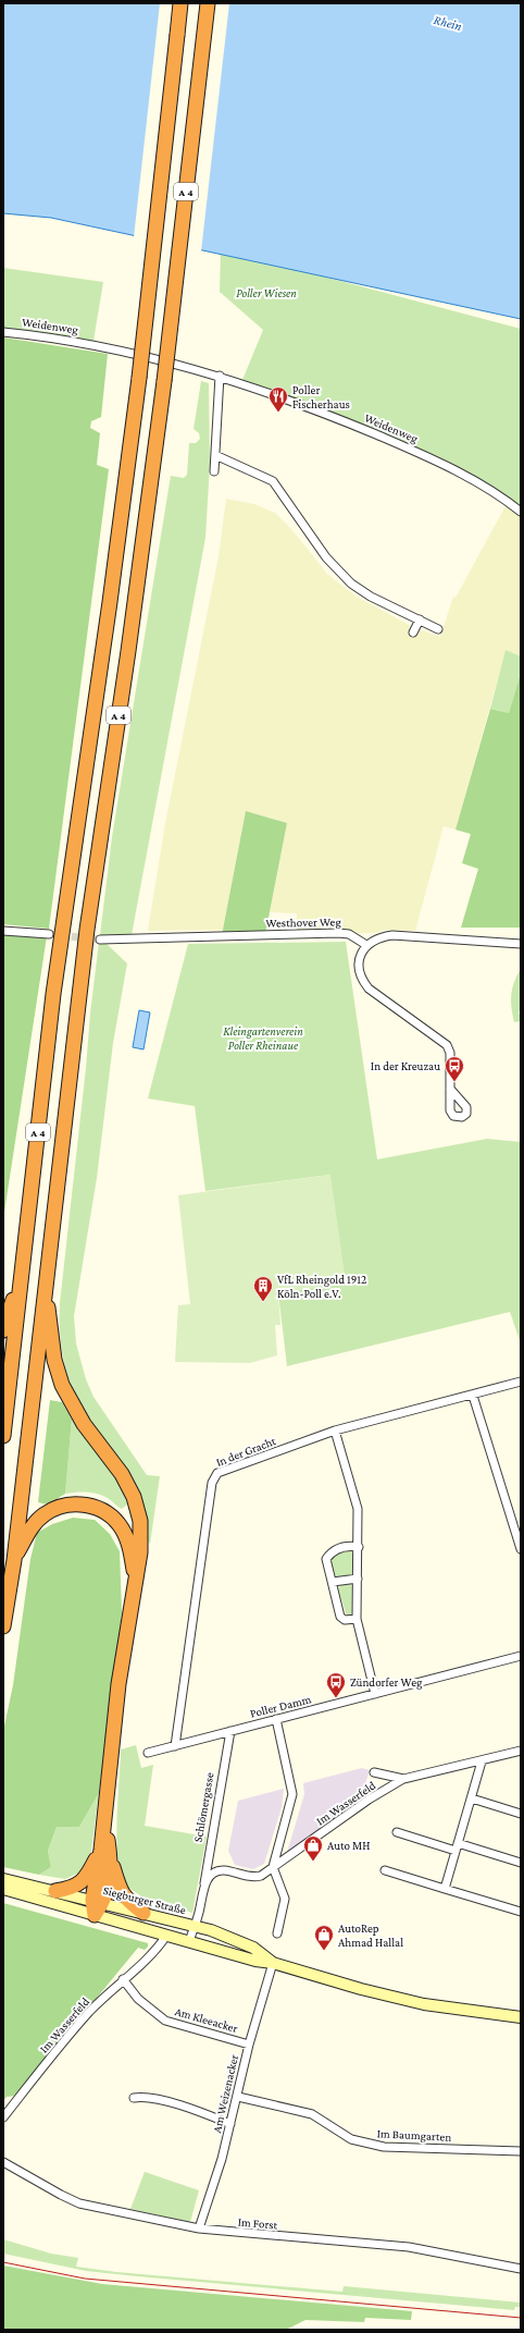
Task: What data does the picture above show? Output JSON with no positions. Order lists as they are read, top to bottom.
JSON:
{
  "streets": {
    "highway": ["A 4"],
    "main road": ["Siegburger Straße"],
    "street": [
      "Weidenweg",
      "Westhover Weg",
      "In der Gracht",
      "Poller Damm",
      "Im Wasserfeld",
      "Schlömergasse",
      "Am Kleeacker",
      "Am Weizenacker",
      "Im Baumgarten",
      "Im Forst"
    ]
  },
  "crossings": [
    ["In der Gracht", "Poller Damm"],
    ["Poller Damm", "Schlömergasse"],
    ["Im Wasserfeld", "Schlömergasse"],
    ["Im Wasserfeld", "Siegburger Straße"],
    ["Im Wasserfeld", "Am Kleeacker"],
    ["Siegburger Straße", "Am Weizenacker"],
    ["Am Kleeacker", "Am Weizenacker"],
    ["Am Weizenacker", "Im Baumgarten"],
    ["Am Weizenacker", "Im Forst"]
  ],
  "water": ["Rhein"],
  "parks": ["Poller Wiesen", "Kleingartenverein Poller Rheinaue"],
  "places": {
    "restaurant": ["Poller Fischerhaus"],
    "bus stop": ["In der Kreuzau", "Zündorfer Weg"],
    "building": ["VfL Rheingold 1912 Köln-Poll e.V."],
    "shop": ["Auto MH", "AutoRep Ahmad Hallal"]
  }
}
